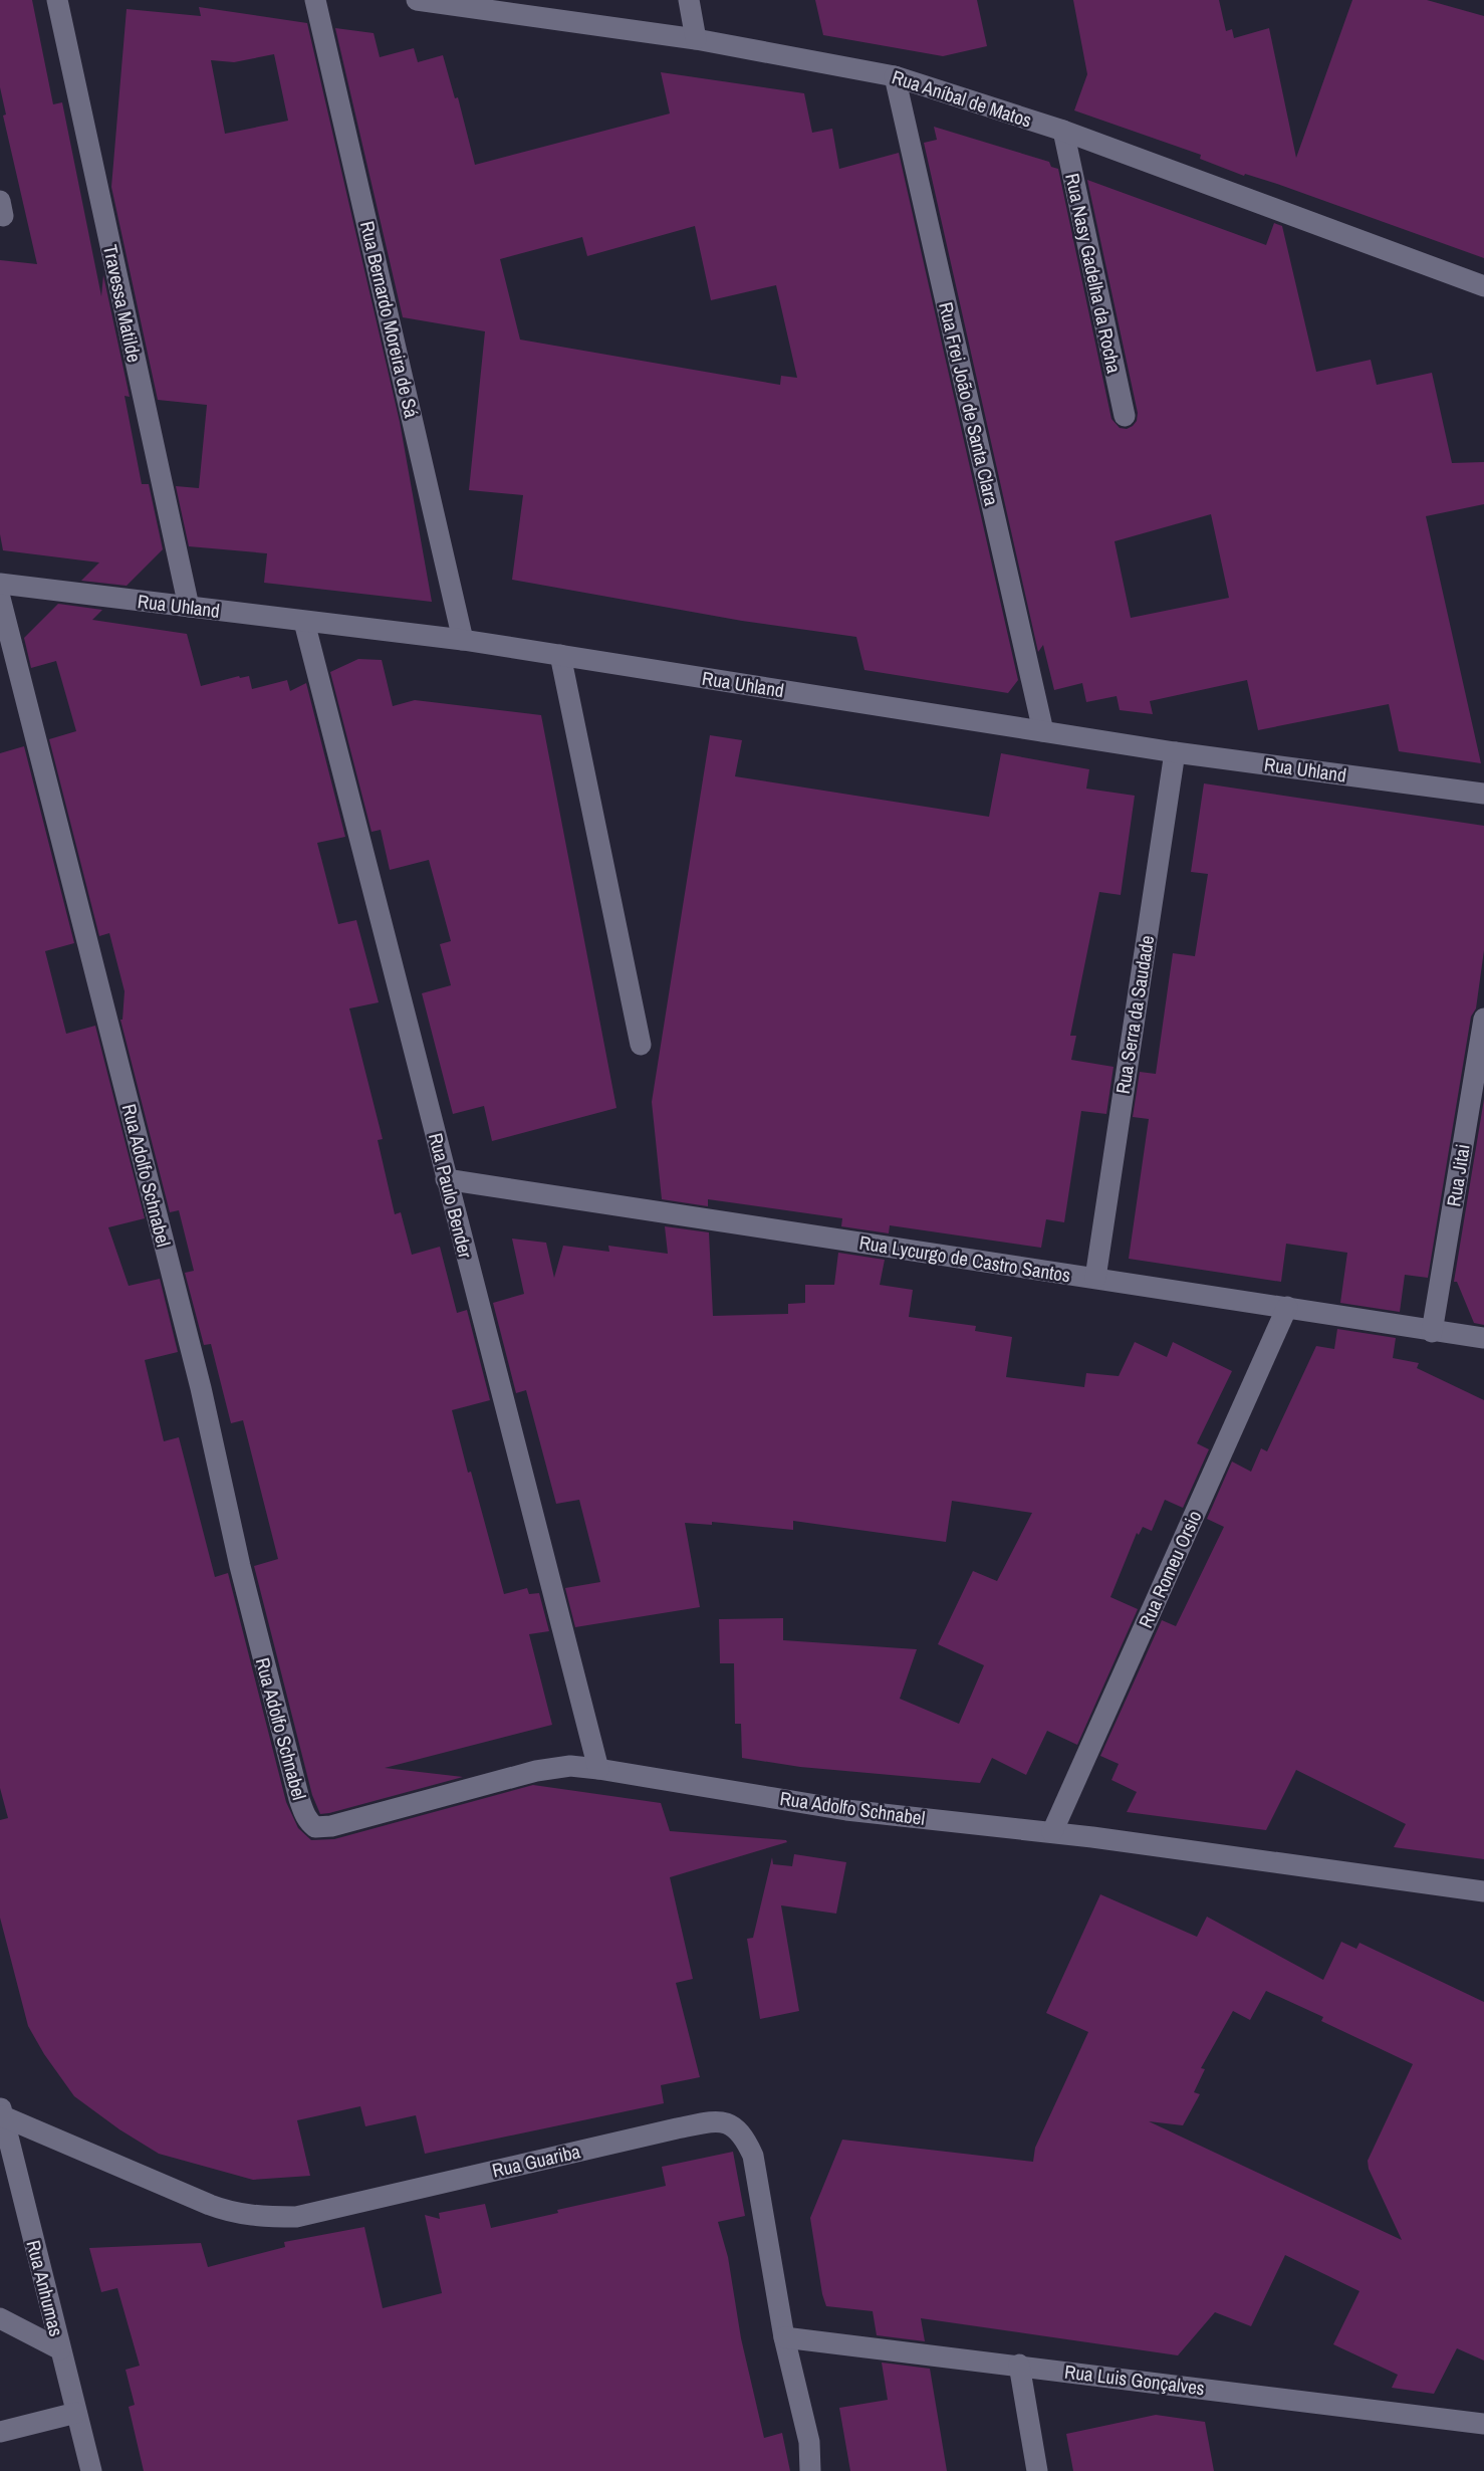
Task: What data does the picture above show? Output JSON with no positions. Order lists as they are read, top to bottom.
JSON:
{
  "streets": {
    "street": [
      "Rua Aníbal de Matos",
      "Rua Nasy Gadelha da Rocha",
      "Travessa Matilde",
      "Rua Bernardo Moreira de Sá",
      "Rua Frei João de Santa Clara",
      "Rua Uhland",
      "Rua Serra da Saudade",
      "Rua Adolfo Schnabel",
      "Rua Jitai",
      "Rua Paulo Bender",
      "Rua Lycurgo de Castro Santos",
      "Rua Romeu Orsio",
      "Rua Guariba",
      "Rua Anhumas",
      "Rua Luis Gonçalves"
    ]
  },
  "crossings": [
    ["Rua Aníbal de Matos", "Rua Nasy Gadelha da Rocha"],
    ["Rua Aníbal de Matos", "Rua Frei João de Santa Clara"],
    ["Travessa Matilde", "Rua Uhland"],
    ["Rua Bernardo Moreira de Sá", "Rua Uhland"],
    ["Rua Frei João de Santa Clara", "Rua Uhland"],
    ["Rua Uhland", "Rua Serra da Saudade"],
    ["Rua Uhland", "Rua Paulo Bender"],
    ["Rua Serra da Saudade", "Rua Lycurgo de Castro Santos"],
    ["Rua Adolfo Schnabel", "Rua Paulo Bender"],
    ["Rua Adolfo Schnabel", "Rua Romeu Orsio"],
    ["Rua Jitai", "Rua Lycurgo de Castro Santos"],
    ["Rua Paulo Bender", "Rua Lycurgo de Castro Santos"],
    ["Rua Lycurgo de Castro Santos", "Rua Romeu Orsio"],
    ["Rua Guariba", "Rua Anhumas"],
    ["Rua Guariba", "Rua Luis Gonçalves"]
  ]
}
